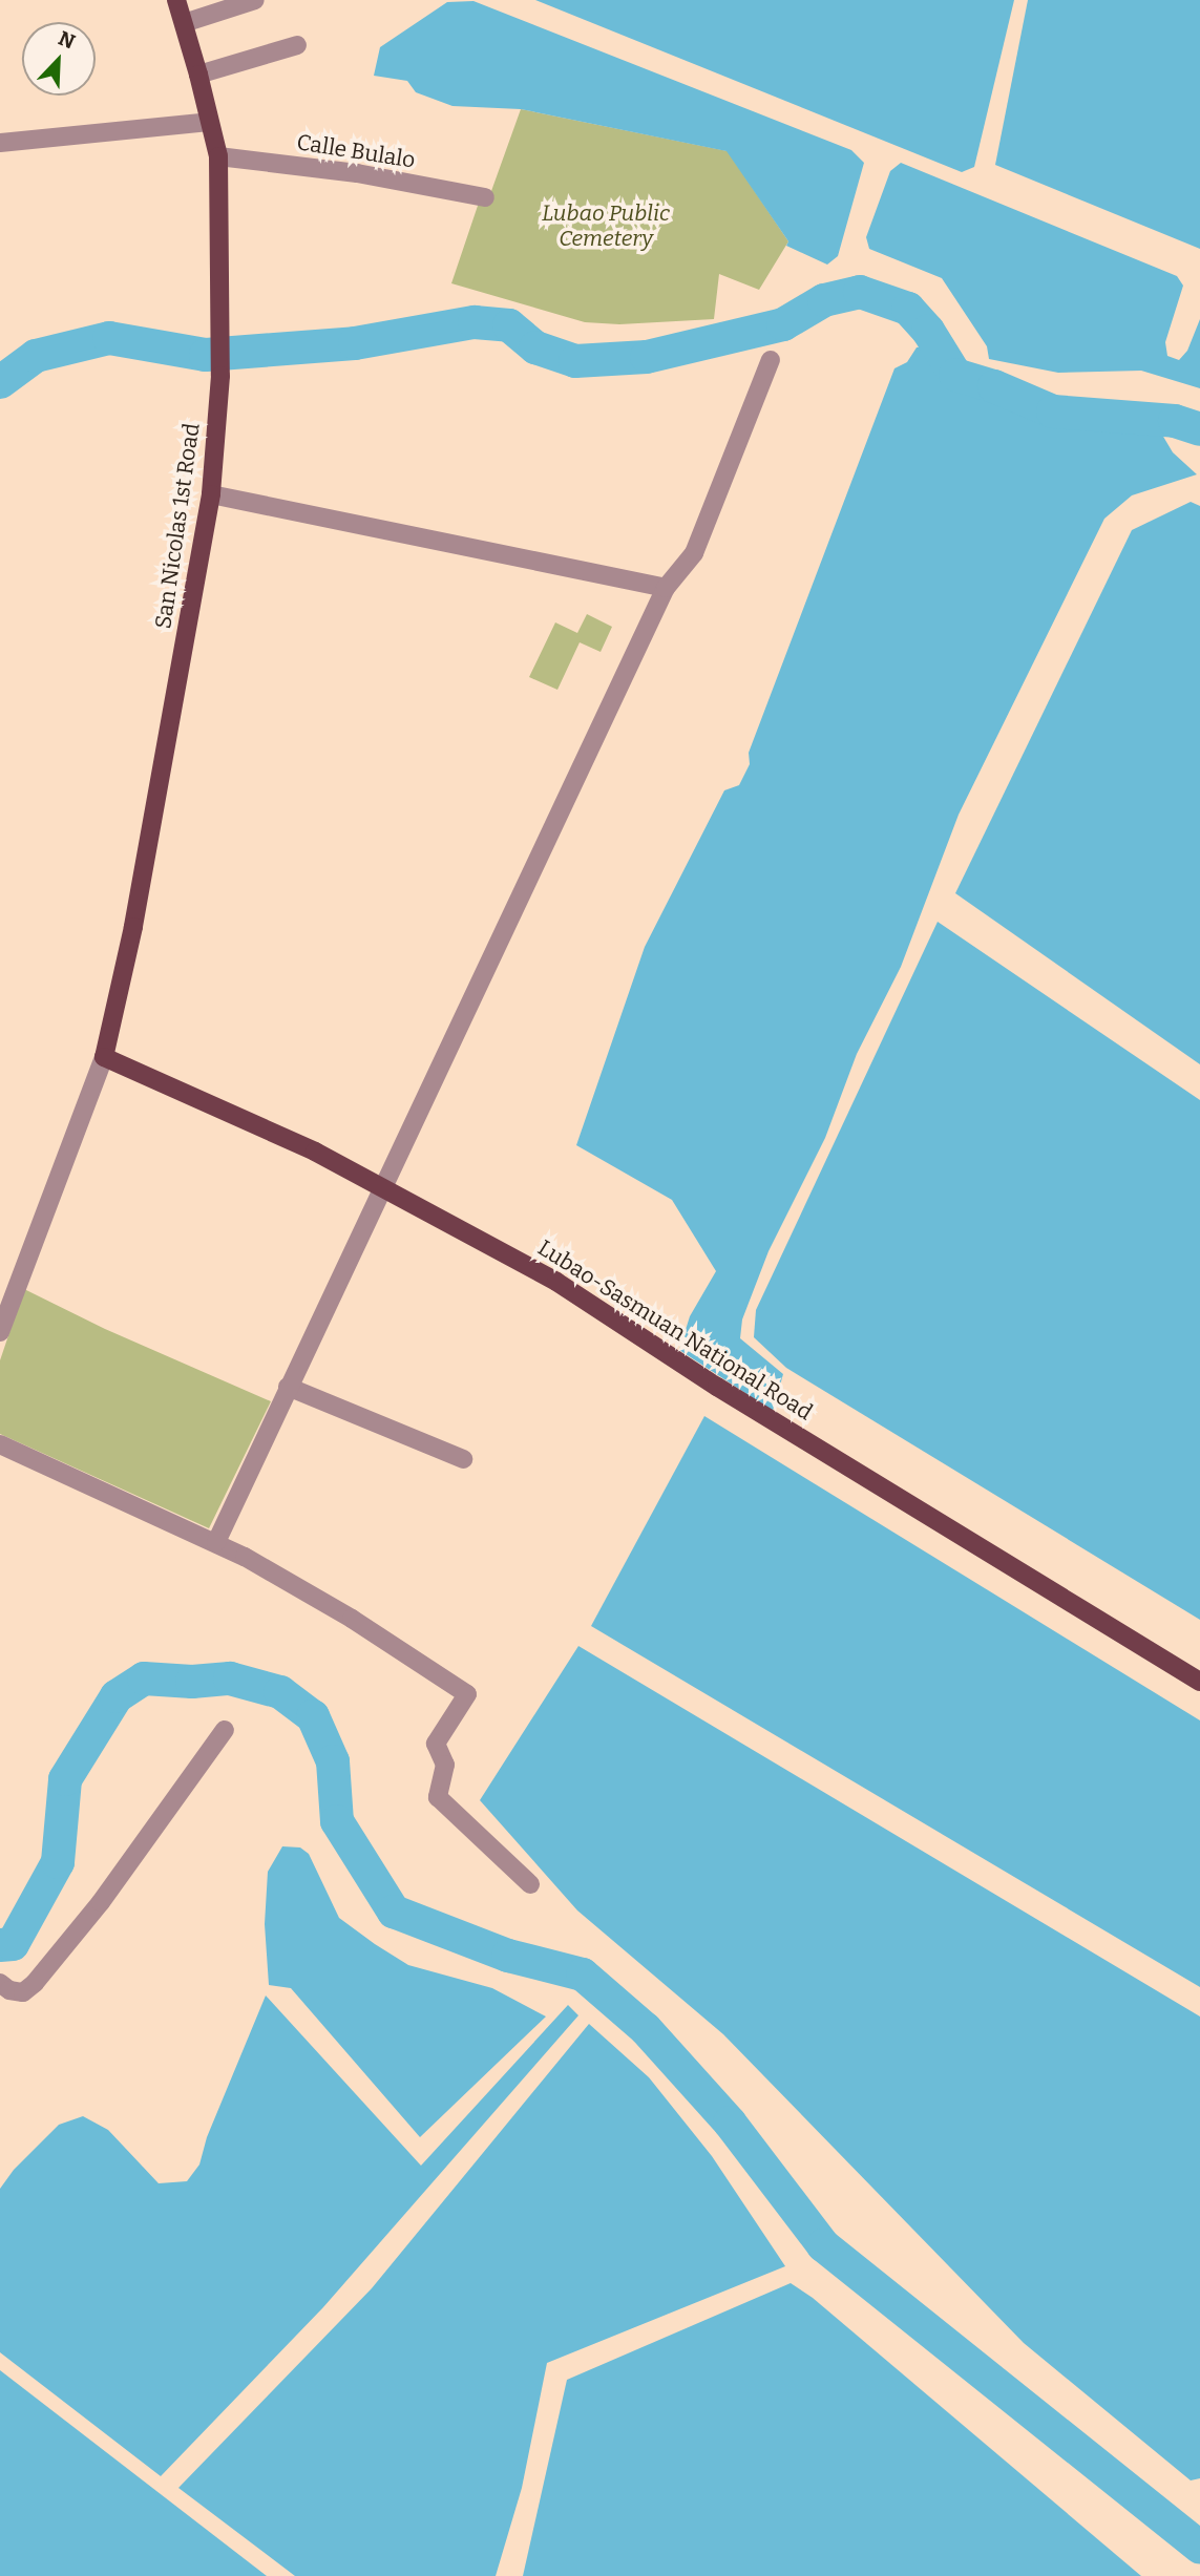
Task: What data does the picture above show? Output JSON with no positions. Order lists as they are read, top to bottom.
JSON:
{
  "streets": {
    "main road": ["San Nicolas 1st Road", "Lubao-Sasmuan National Road"],
    "street": ["Calle Bulalo"]
  },
  "crossings": [
    ["Calle Bulalo", "San Nicolas 1st Road"],
    ["San Nicolas 1st Road", "Lubao-Sasmuan National Road"]
  ],
  "parks": ["Lubao Public Cemetery"],
  "north": "top right"
}
